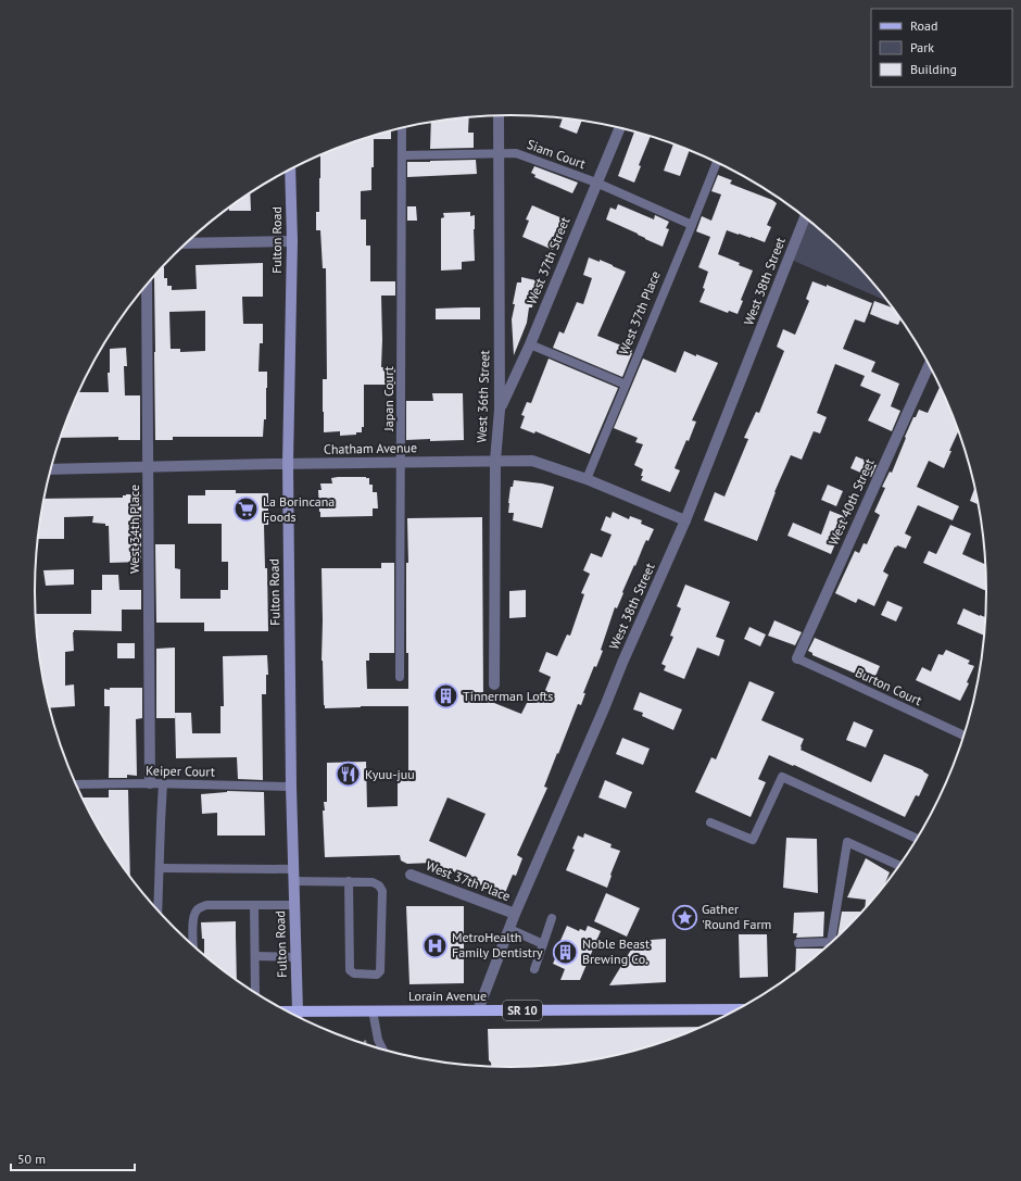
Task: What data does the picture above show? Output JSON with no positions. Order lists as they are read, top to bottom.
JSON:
{
  "streets": {
    "main road": ["Fulton Road", "Lorain Avenue", "SR 10"],
    "street": [
      "West 37th Street",
      "West 38th Street",
      "West 37th Place",
      "West 36th Street",
      "Chatham Avenue",
      "West 40th Street",
      "West 34th Place"
    ],
    "lane": [
      "Siam Court",
      "Japan Court",
      "Burton Court",
      "Keiper Court"
    ]
  },
  "crossings": [
    ["Siam Court", "West 37th Street"],
    ["Siam Court", "West 37th Place"],
    ["Siam Court", "West 36th Street"],
    ["Siam Court", "Japan Court"],
    ["Fulton Road", "Chatham Avenue"],
    ["Fulton Road", "Keiper Court"],
    ["West 37th Street", "West 36th Street"],
    ["West 38th Street", "West 37th Place"],
    ["West 38th Street", "Chatham Avenue"],
    ["West 38th Street", "Lorain Avenue"],
    ["West 37th Place", "Chatham Avenue"],
    ["West 36th Street", "Chatham Avenue"],
    ["Japan Court", "Chatham Avenue"],
    ["Chatham Avenue", "West 34th Place"],
    ["West 40th Street", "Burton Court"],
    ["West 34th Place", "Keiper Court"]
  ],
  "places": {
    "supermarket": ["La Borincana Foods"],
    "building": ["Tinnerman Lofts", "Noble Beast Brewing Co."],
    "restaurant": ["Kyuu-juu"],
    "place": ["Gather 'Round Farm"],
    "hospital": ["MetroHealth Family Dentistry"]
  },
  "legend": ["Road", "Park", "Building"],
  "scale_bar": "50 m"
}
